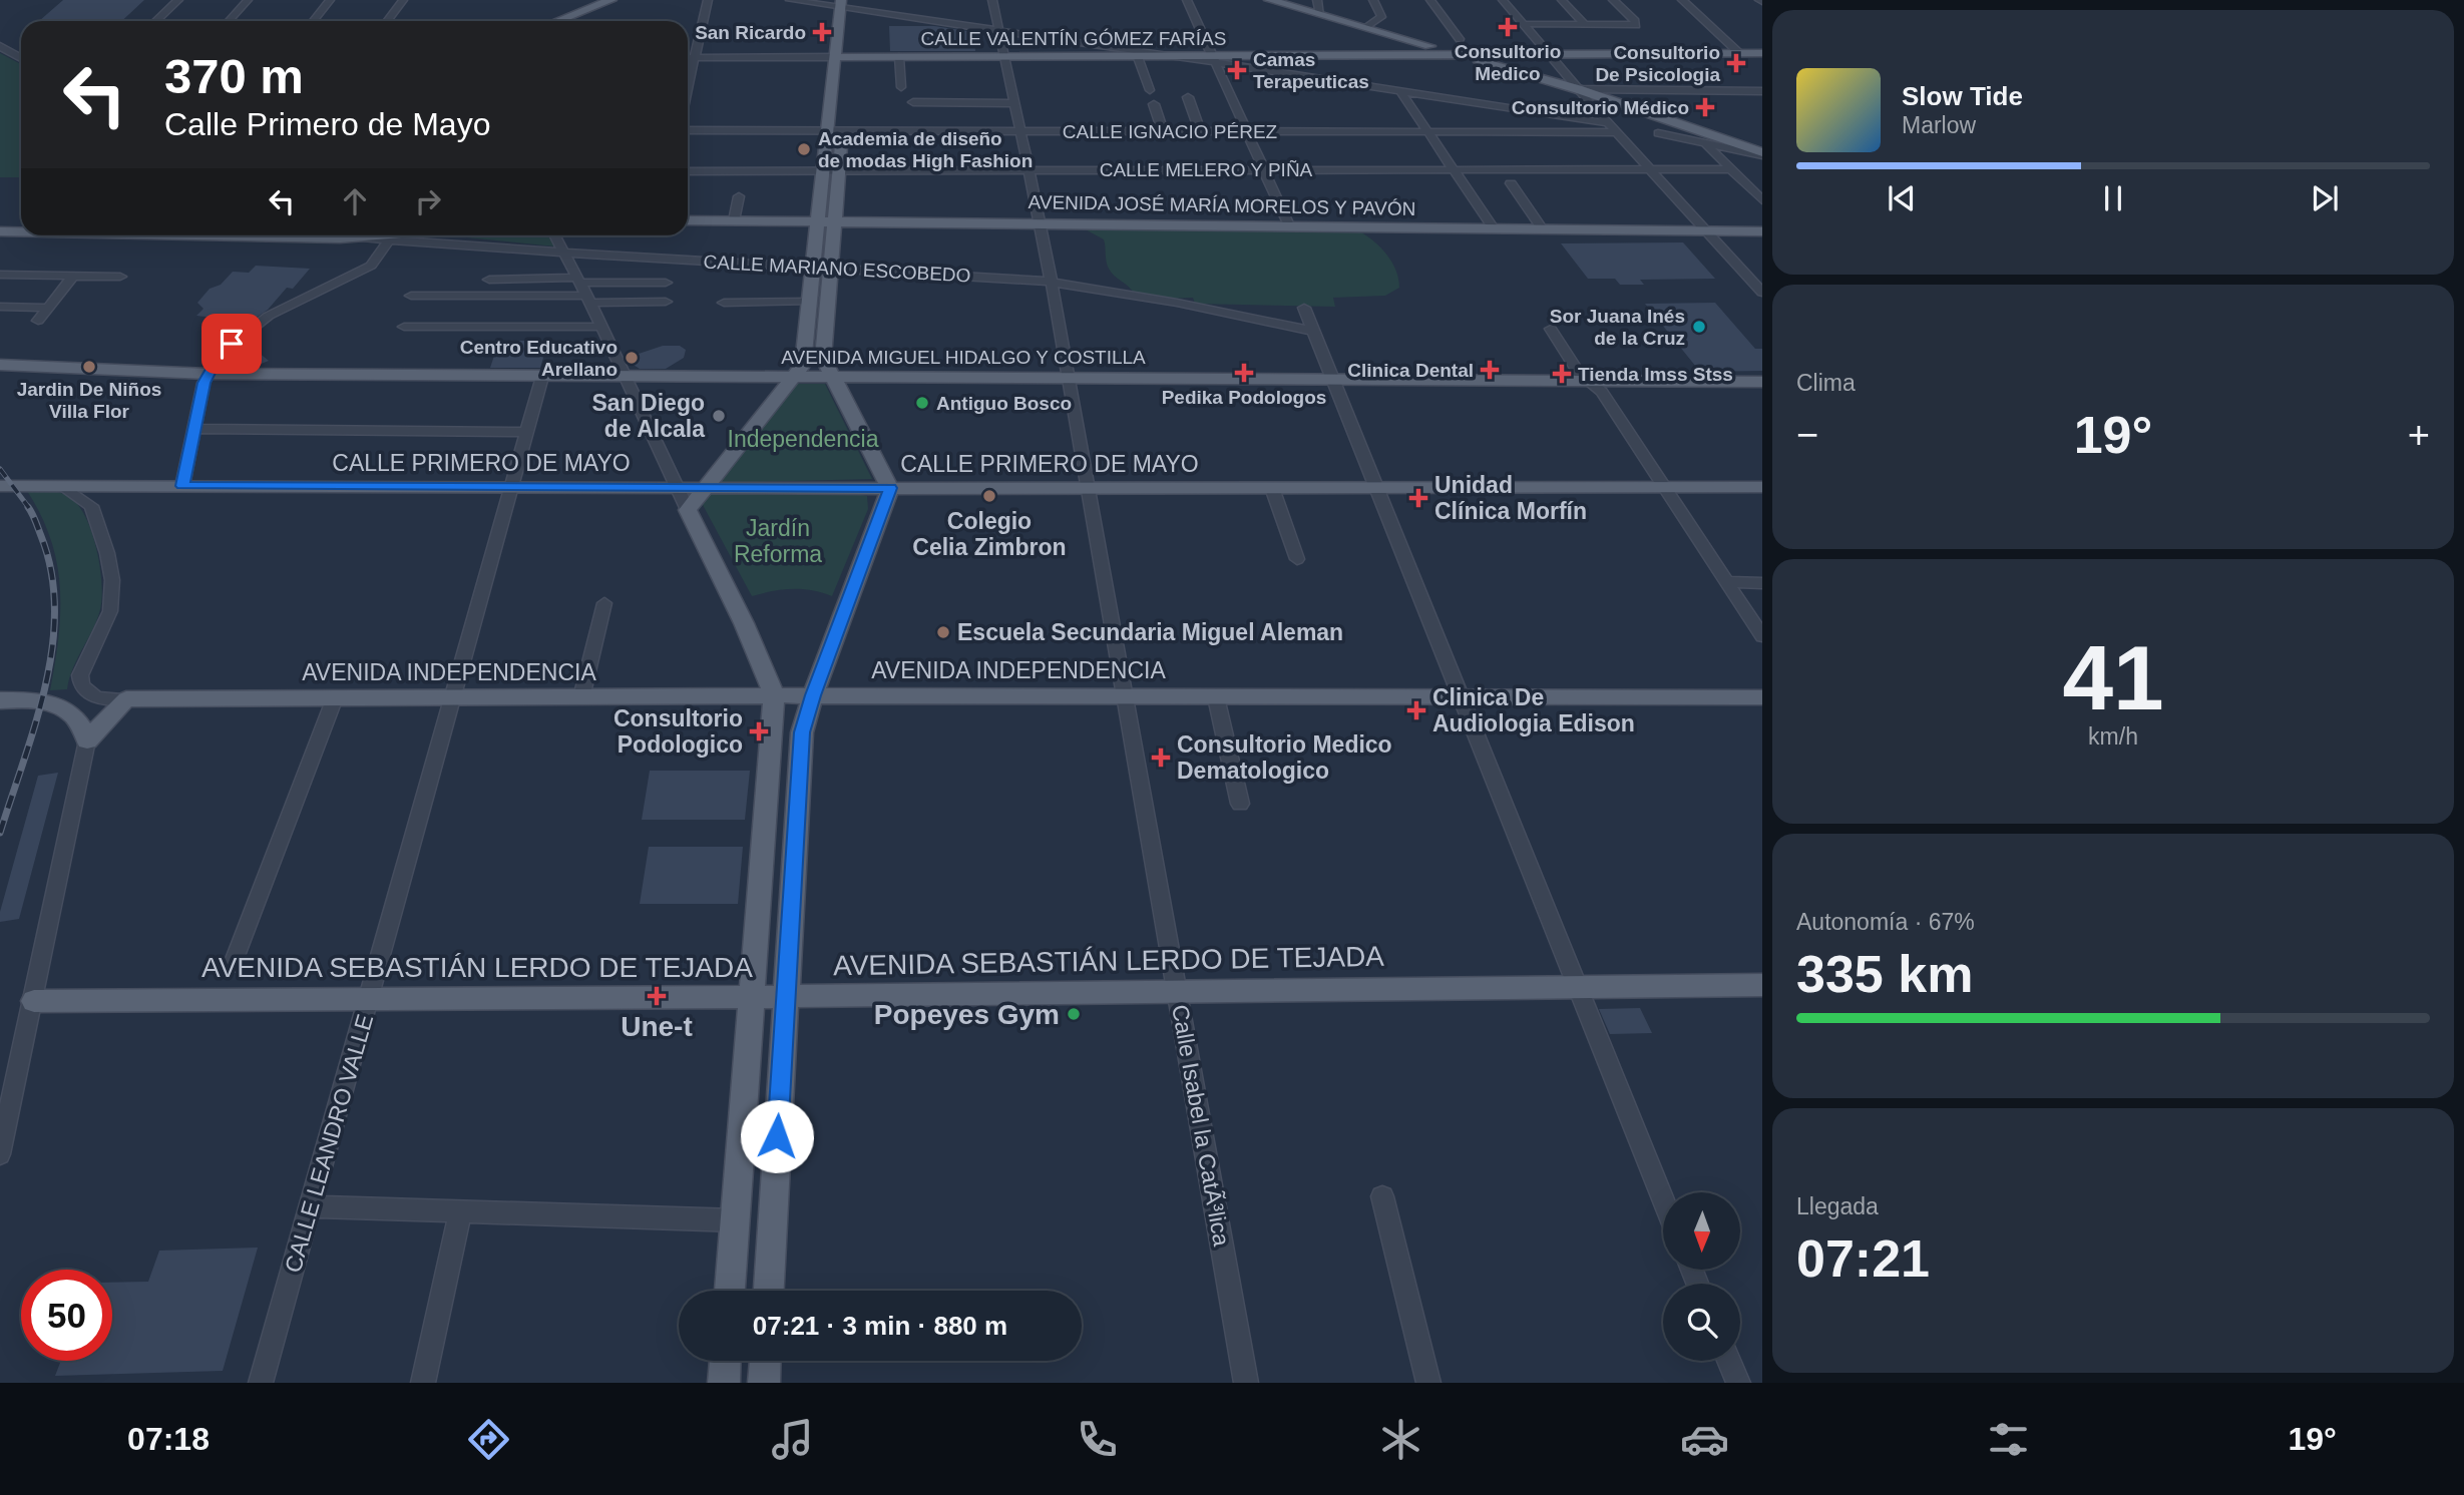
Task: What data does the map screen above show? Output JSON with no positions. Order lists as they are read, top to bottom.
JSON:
{
  "streets": {
    "main road": [
      "CALLE VALENTÍN GÓMEZ FARÍAS",
      "AVENIDA JOSÉ MARÍA MORELOS Y PAVÓN",
      "AVENIDA MIGUEL HIDALGO Y COSTILLA",
      "CALLE PRIMERO DE MAYO",
      "AVENIDA INDEPENDENCIA",
      "AVENIDA SEBASTIÁN LERDO DE TEJADA"
    ],
    "street": [
      "CALLE IGNACIO PÉREZ",
      "CALLE MELERO Y PIÑA",
      "CALLE MARIANO ESCOBEDO",
      "Calle Isabel la CatÃ³lica",
      "CALLE LEANDRO VALLE"
    ]
  },
  "crossings": [
    ["CALLE VALENTÍN GÓMEZ FARÍAS", "Calle Isabel la CatÃ³lica"],
    ["CALLE IGNACIO PÉREZ", "Calle Isabel la CatÃ³lica"],
    ["CALLE MELERO Y PIÑA", "Calle Isabel la CatÃ³lica"],
    ["AVENIDA JOSÉ MARÍA MORELOS Y PAVÓN", "Calle Isabel la CatÃ³lica"],
    ["CALLE MARIANO ESCOBEDO", "Calle Isabel la CatÃ³lica"],
    ["AVENIDA MIGUEL HIDALGO Y COSTILLA", "Calle Isabel la CatÃ³lica"],
    ["AVENIDA MIGUEL HIDALGO Y COSTILLA", "CALLE LEANDRO VALLE"],
    ["CALLE PRIMERO DE MAYO", "Calle Isabel la CatÃ³lica"],
    ["CALLE PRIMERO DE MAYO", "CALLE LEANDRO VALLE"],
    ["AVENIDA INDEPENDENCIA", "Calle Isabel la CatÃ³lica"],
    ["AVENIDA INDEPENDENCIA", "CALLE LEANDRO VALLE"],
    ["AVENIDA SEBASTIÁN LERDO DE TEJADA", "Calle Isabel la CatÃ³lica"],
    ["AVENIDA SEBASTIÁN LERDO DE TEJADA", "CALLE LEANDRO VALLE"]
  ],
  "parks": ["Independencia", "Jardín Reforma"],
  "places": {
    "health": [
      "Consultorio Medico",
      "San Ricardo",
      "Consultorio De Psicologia",
      "Camas Terapeuticas",
      "Consultorio Médico",
      "Clinica Dental",
      "Pedika Podologos",
      "Tienda Imss Stss",
      "Unidad Clínica Morfín",
      "Clinica De Audiologia Edison",
      "Consultorio Podologico",
      "Consultorio Medico Dematologico",
      "Une-t"
    ],
    "other": [
      "Academia de diseño de modas High Fashion",
      "Sor Juana Inés de la Cruz",
      "Centro Educativo Arellano",
      "Jardin De Niños Villa Flor",
      "Antiguo Bosco",
      "San Diego de Alcala",
      "Colegio Celia Zimbron",
      "Escuela Secundaria Miguel Aleman",
      "Popeyes Gym"
    ]
  },
  "north": "bottom",
  "page": {
    "turn": ["370 m", "Calle Primero de Mayo"],
    "song": ["Slow Tide", "Marlow"],
    "tile": [
      "Clima",
      ["41", "km/h"],
      ["Autonomía · 67%", "335 km"],
      ["Llegada", "07:21"]
    ],
    "heat": ["−", "19°", "+"],
    "limit": "50",
    "trip": "07:21 · 3 min · 880 m",
    "tabs": ["07:18", "19°"]
  }
}
